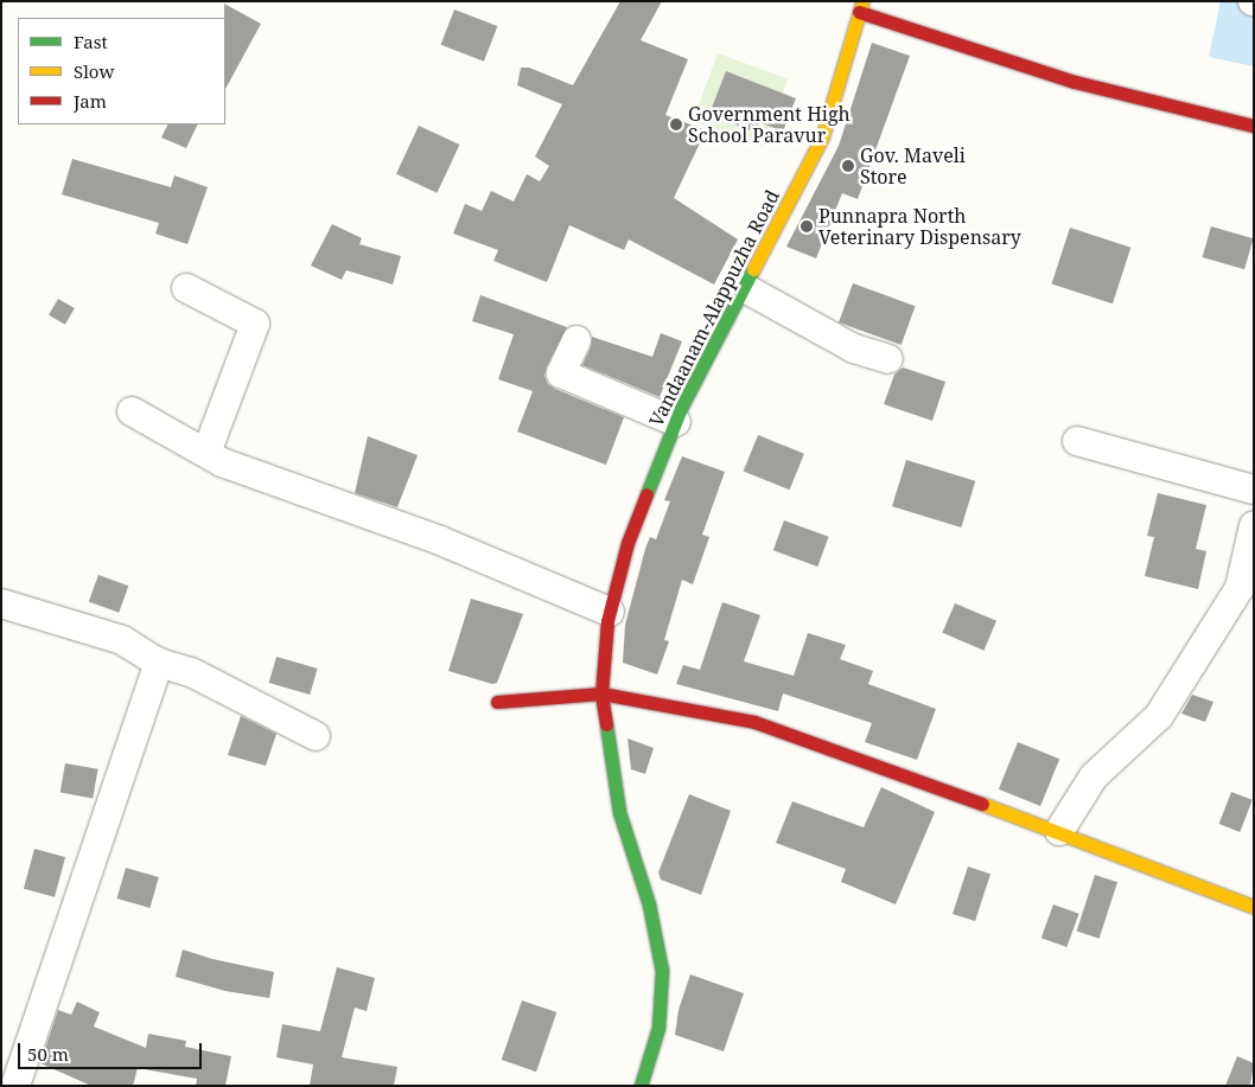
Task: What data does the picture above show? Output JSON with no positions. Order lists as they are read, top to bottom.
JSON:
{
  "streets": {
    "street": ["Vandaanam-Alappuzha Road"]
  },
  "places": ["Government High School Paravur", "Gov. Maveli Store", "Punnapra North Veterinary Dispensary"],
  "legend": ["Fast", "Slow", "Jam"],
  "scale_bar": "50 m"
}
